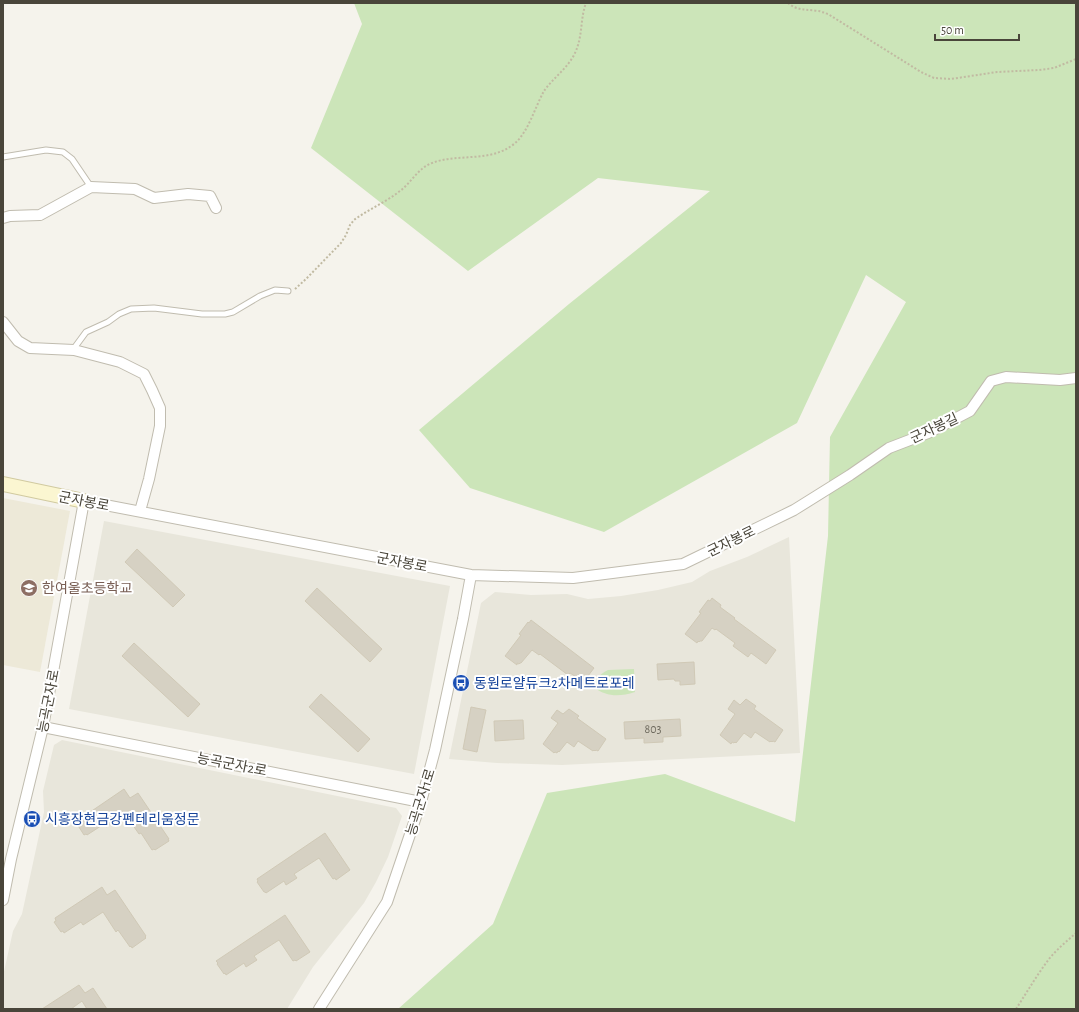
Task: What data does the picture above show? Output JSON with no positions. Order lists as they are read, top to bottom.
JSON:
{
  "streets": {
    "main road": ["군자봉로"],
    "street": [
      "군자봉길",
      "능곡군자로",
      "능곡군자2로",
      "능곡군자1로"
    ]
  },
  "crossings": [
    ["군자봉길", "군자봉로"],
    ["군자봉로", "능곡군자로"],
    ["군자봉로", "능곡군자1로"],
    ["능곡군자로", "능곡군자2로"],
    ["능곡군자2로", "능곡군자1로"]
  ],
  "places": {
    "school or university": ["한여울초등학교"],
    "bus stop": ["동원로얄듀크2차메트로포레", "시흥장현금강펜테리움정문"]
  },
  "house_numbers": ["803"],
  "scale_bar": "50 m"
}
